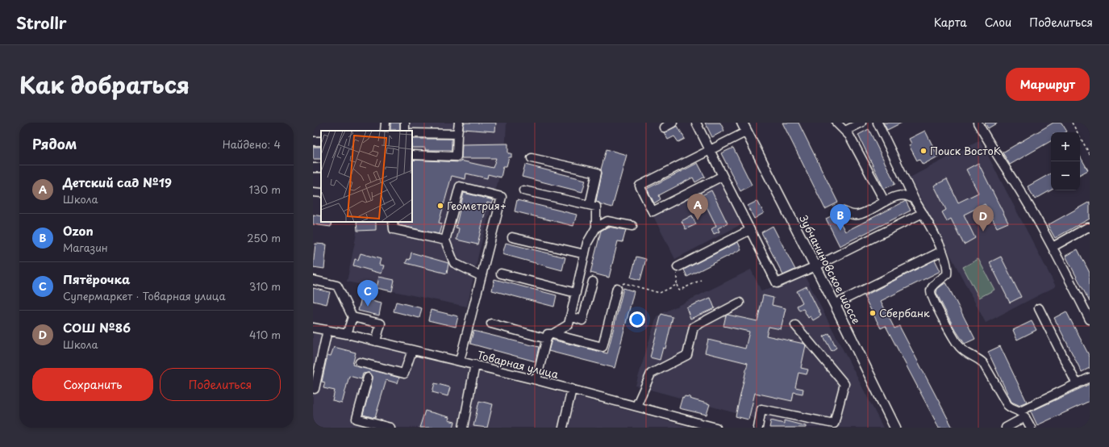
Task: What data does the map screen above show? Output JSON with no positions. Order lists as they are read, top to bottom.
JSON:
{
  "streets": {
    "main road": ["Зубчаниновское шоссе"],
    "street": ["Товарная улица"]
  },
  "places": ["Поиск ВостоК", "Геометрия+", "Сбербанк"],
  "page": {
    "header": "Strollr",
    "nav": ["Карта", "Слои", "Поделиться"],
    "title": "Как добраться",
    "buttons": [
      "Маршрут",
      ["Сохранить", "Поделиться"]
    ],
    "heading": ["Рядом", "Найдено: 4"],
    "map_buttons": ["+", "−"],
    "list": [
      {
        "mark": "A",
        "name": "Детский сад №19",
        "note": "Школа",
        "value": "130 m"
      },
      {
        "mark": "B",
        "name": "Ozon",
        "note": "Магазин",
        "value": "250 m"
      },
      {
        "mark": "C",
        "name": "Пятёрочка",
        "note": "Супермаркет · Товарная улица",
        "value": "310 m"
      },
      {
        "mark": "D",
        "name": "СОШ №86",
        "note": "Школа",
        "value": "410 m"
      }
    ],
    "pins": [
      "A",
      "B",
      "D",
      "C"
    ]
  }
}
